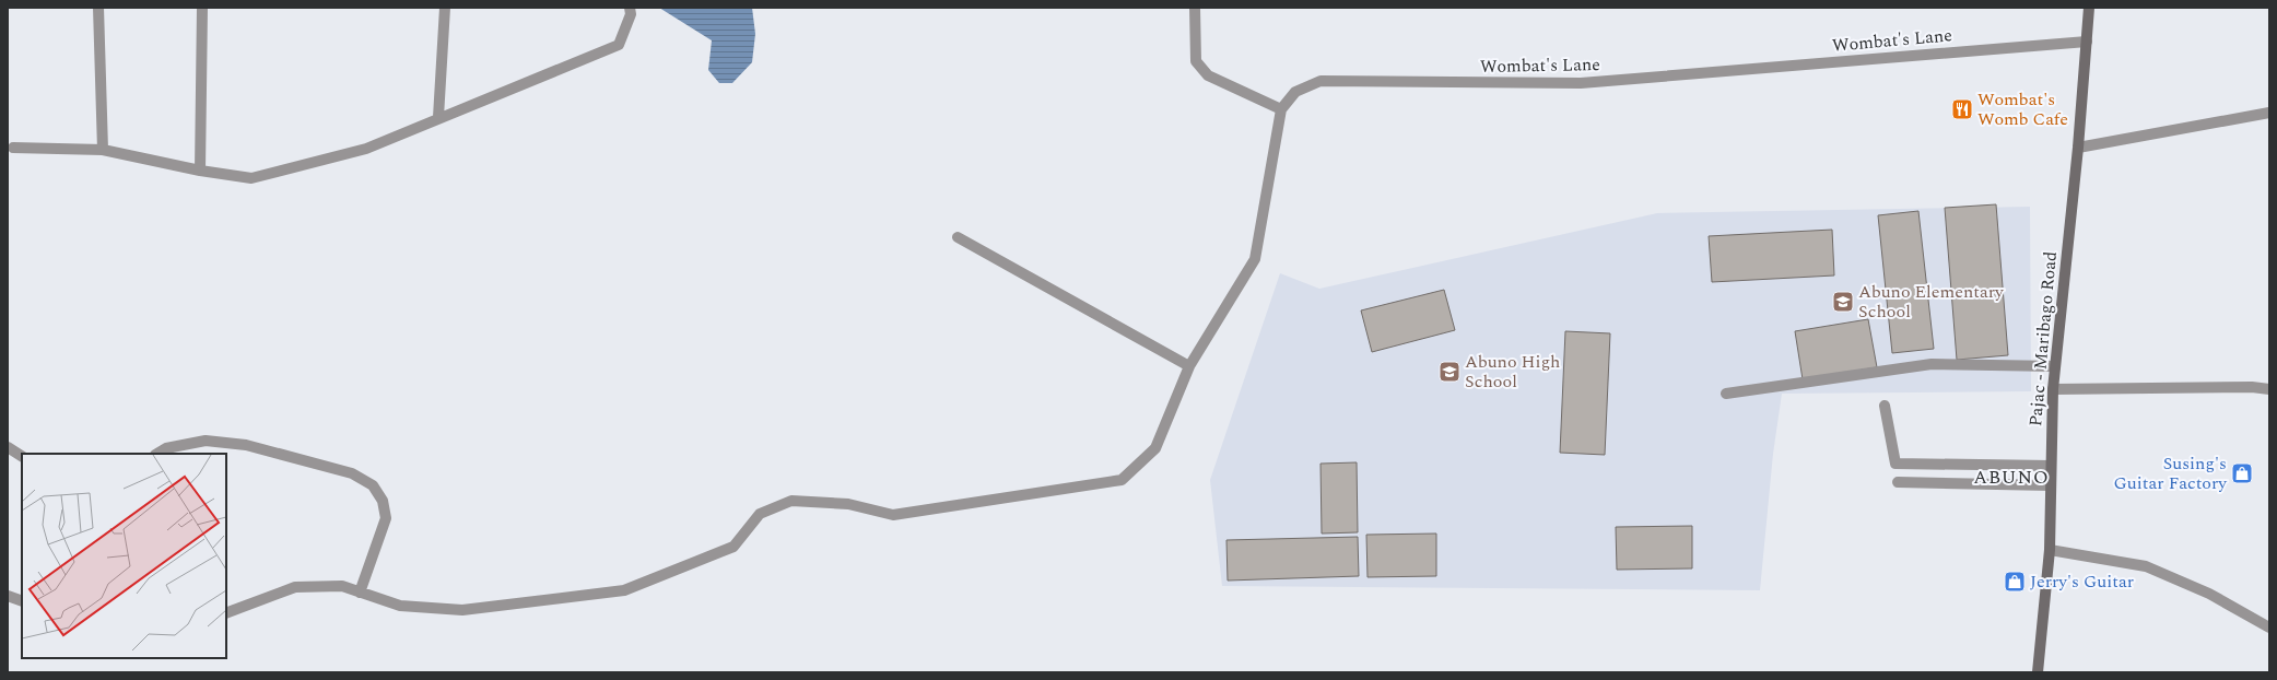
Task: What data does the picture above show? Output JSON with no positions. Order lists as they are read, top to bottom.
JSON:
{
  "streets": {
    "street": ["Wombat's Lane", "Pajac - Maribago Road"]
  },
  "crossings": [
    ["Wombat's Lane", "Pajac - Maribago Road"]
  ],
  "districts": ["ABUNO"],
  "places": {
    "restaurant": ["Wombat's Womb Cafe"],
    "school or university": ["Abuno Elementary School", "Abuno High School"],
    "shop": ["Susing's Guitar Factory", "Jerry's Guitar"]
  }
}
